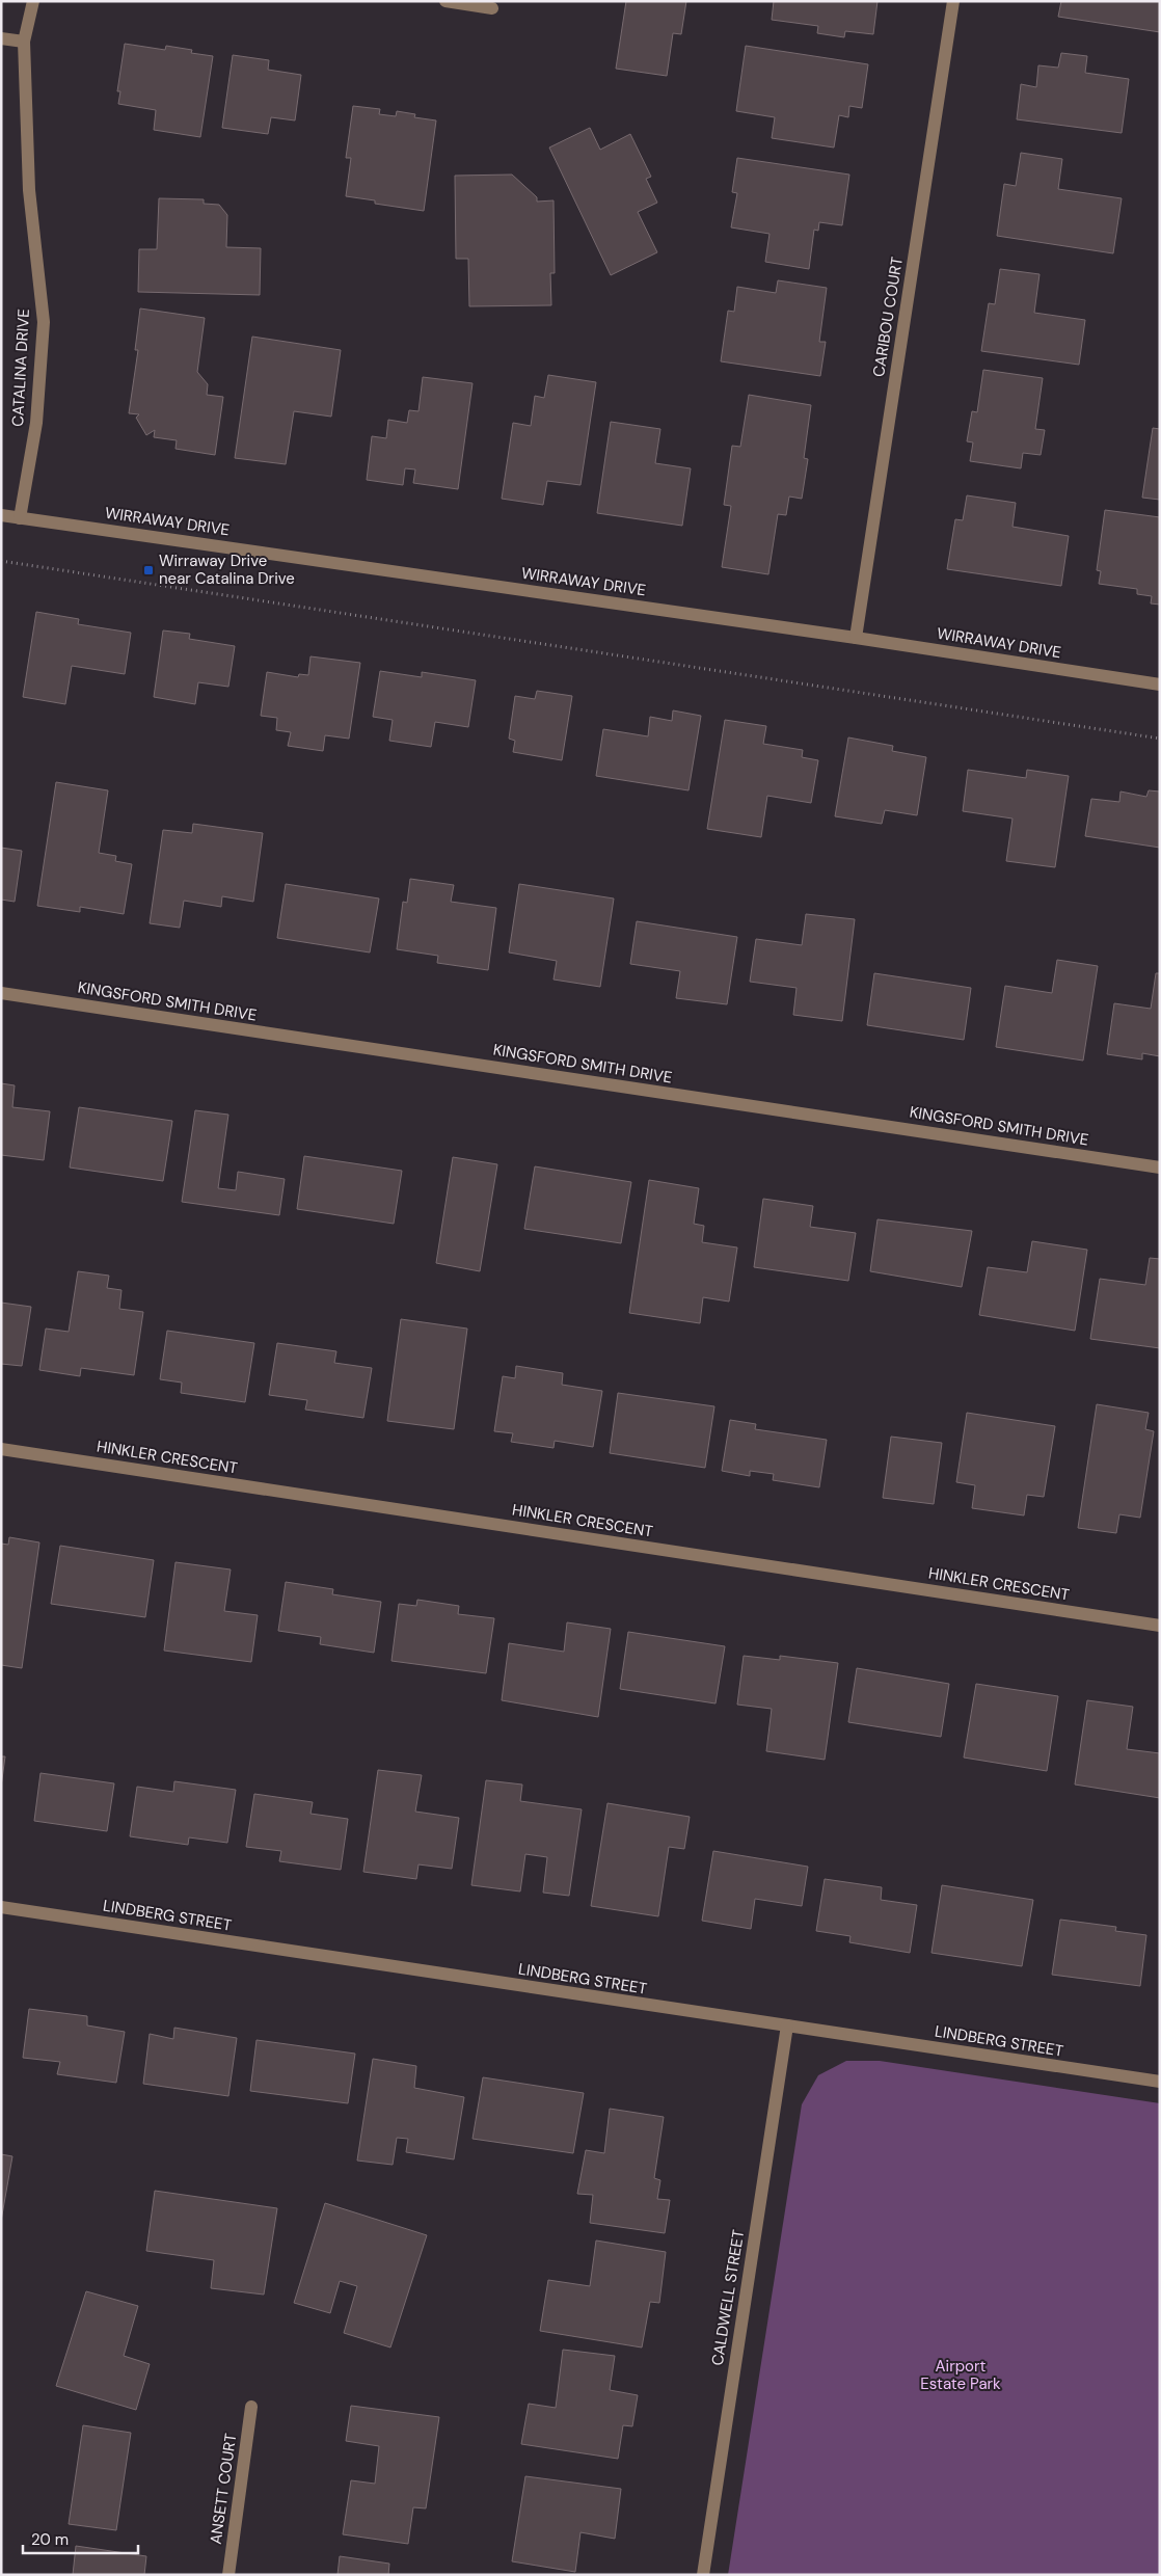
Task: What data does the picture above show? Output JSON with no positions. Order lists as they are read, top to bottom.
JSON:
{
  "streets": {
    "street": [
      "CARIBOU COURT",
      "CATALINA DRIVE",
      "WIRRAWAY DRIVE",
      "KINGSFORD SMITH DRIVE",
      "HINKLER CRESCENT",
      "LINDBERG STREET",
      "CALDWELL STREET",
      "ANSETT COURT"
    ]
  },
  "crossings": [
    ["CARIBOU COURT", "WIRRAWAY DRIVE"],
    ["CATALINA DRIVE", "WIRRAWAY DRIVE"],
    ["LINDBERG STREET", "CALDWELL STREET"]
  ],
  "parks": ["Airport Estate Park"],
  "places": {
    "transit": ["Wirraway Drive near Catalina Drive"]
  },
  "scale_bar": "20 m"
}
